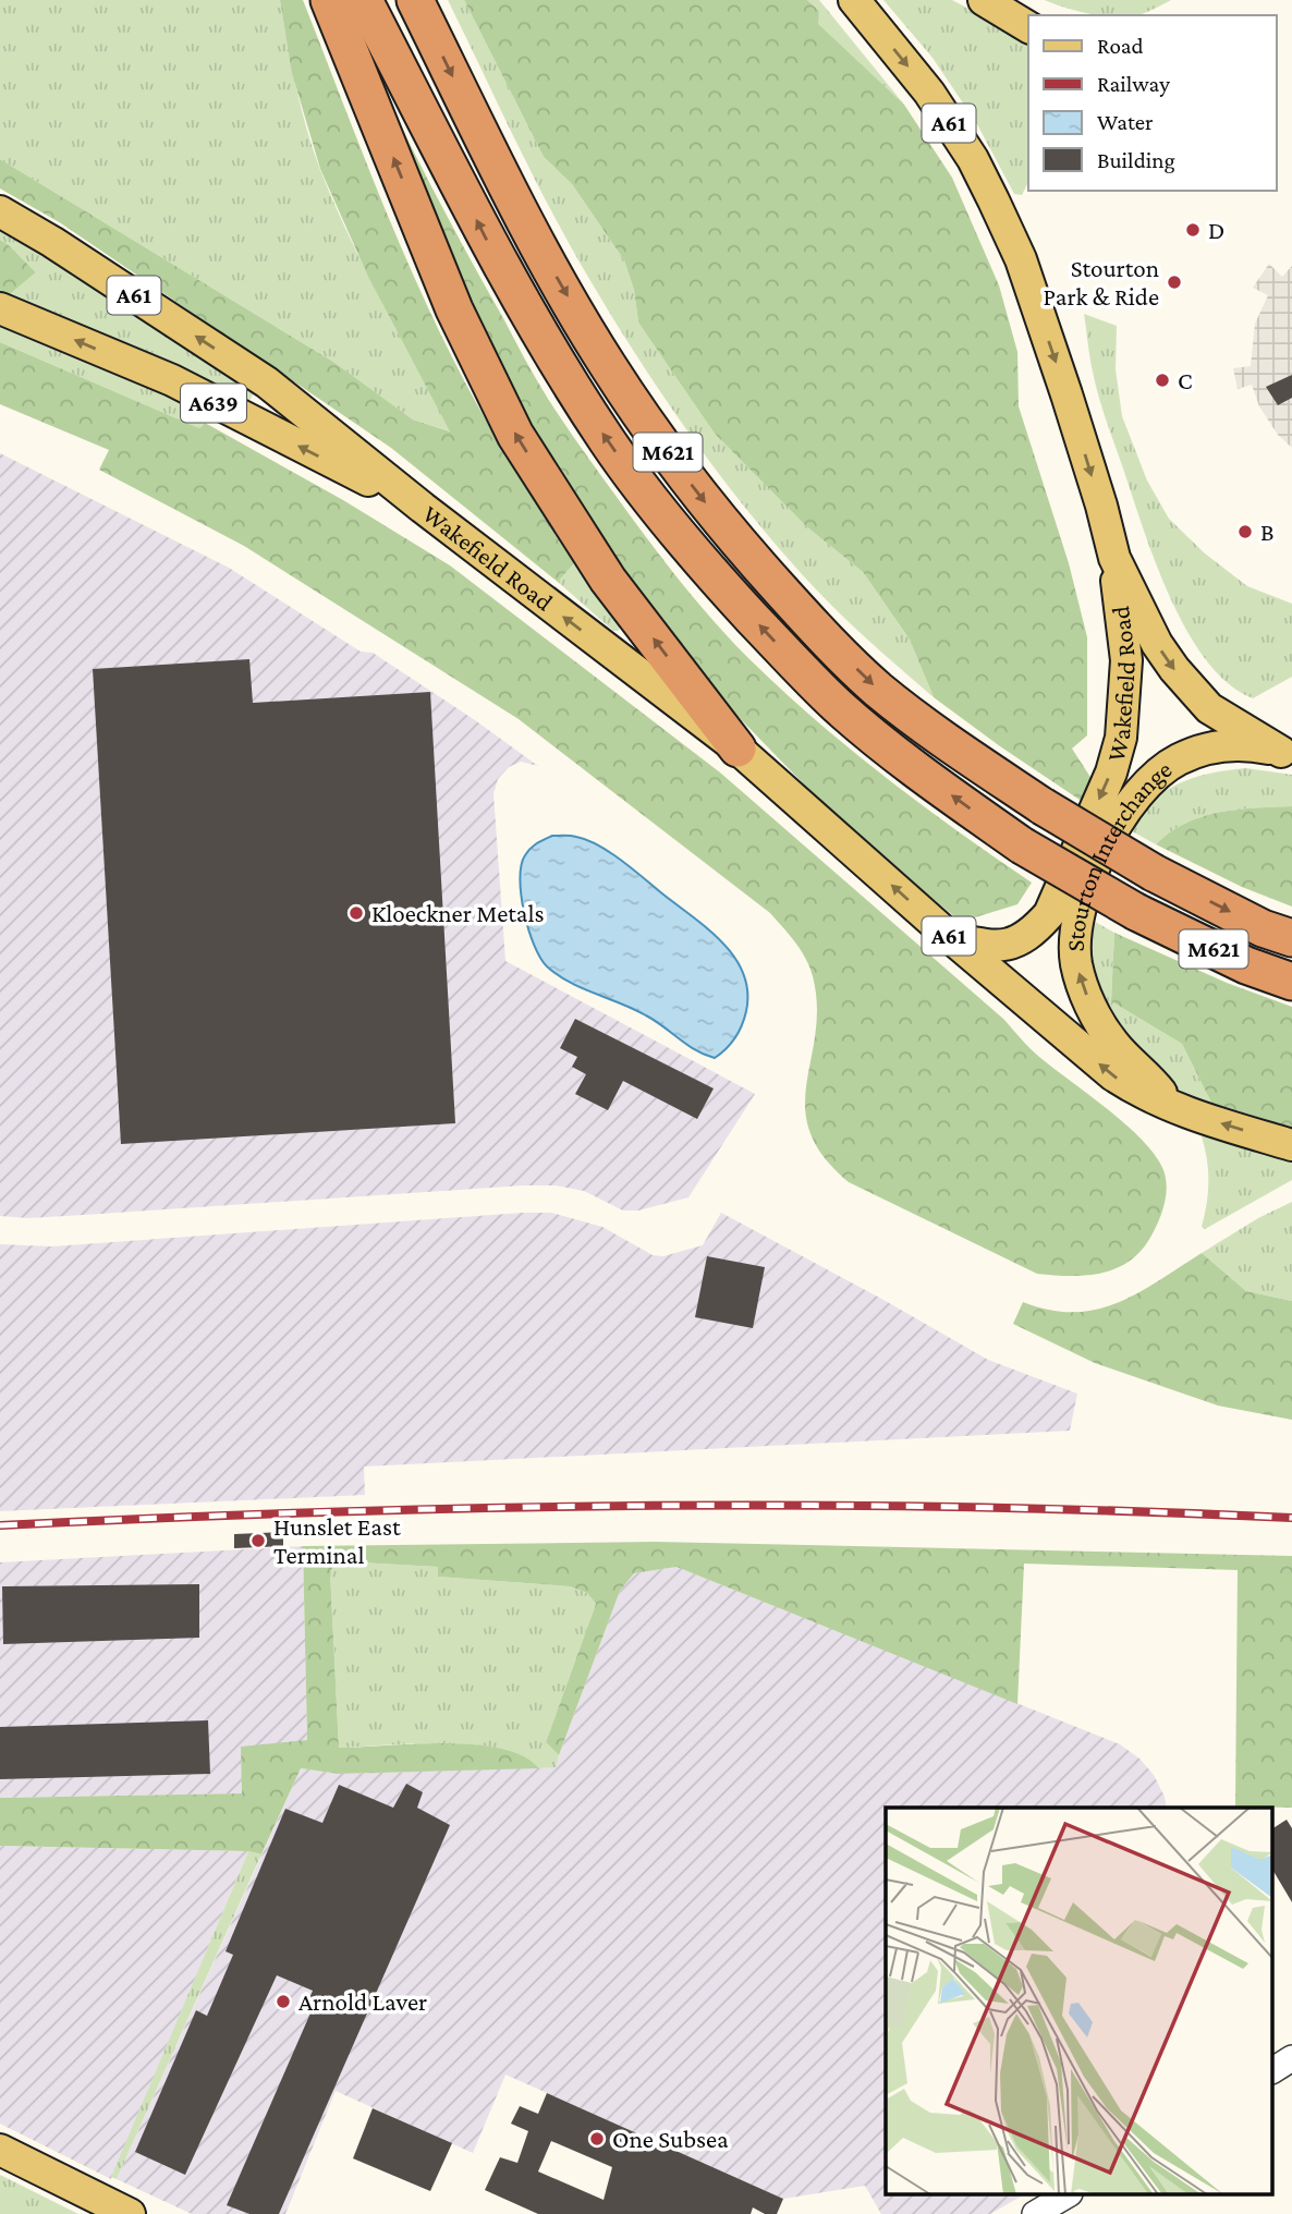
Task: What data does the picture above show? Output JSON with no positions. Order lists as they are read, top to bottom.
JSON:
{
  "streets": {
    "highway": ["M621"],
    "main road": [
      "A61",
      "A639",
      "Wakefield Road",
      "Stourton Interchange"
    ]
  },
  "crossings": [
    ["A61", "Wakefield Road"],
    ["A61", "Stourton Interchange"],
    ["A639", "Wakefield Road"],
    ["Wakefield Road", "Stourton Interchange"]
  ],
  "places": [
    "D",
    "Stourton Park & Ride",
    "C",
    "B",
    "Kloeckner Metals",
    "Hunslet East Terminal",
    "Arnold Laver",
    "One Subsea"
  ],
  "legend": [
    "Road",
    "Railway",
    "Water",
    "Building"
  ]
}
